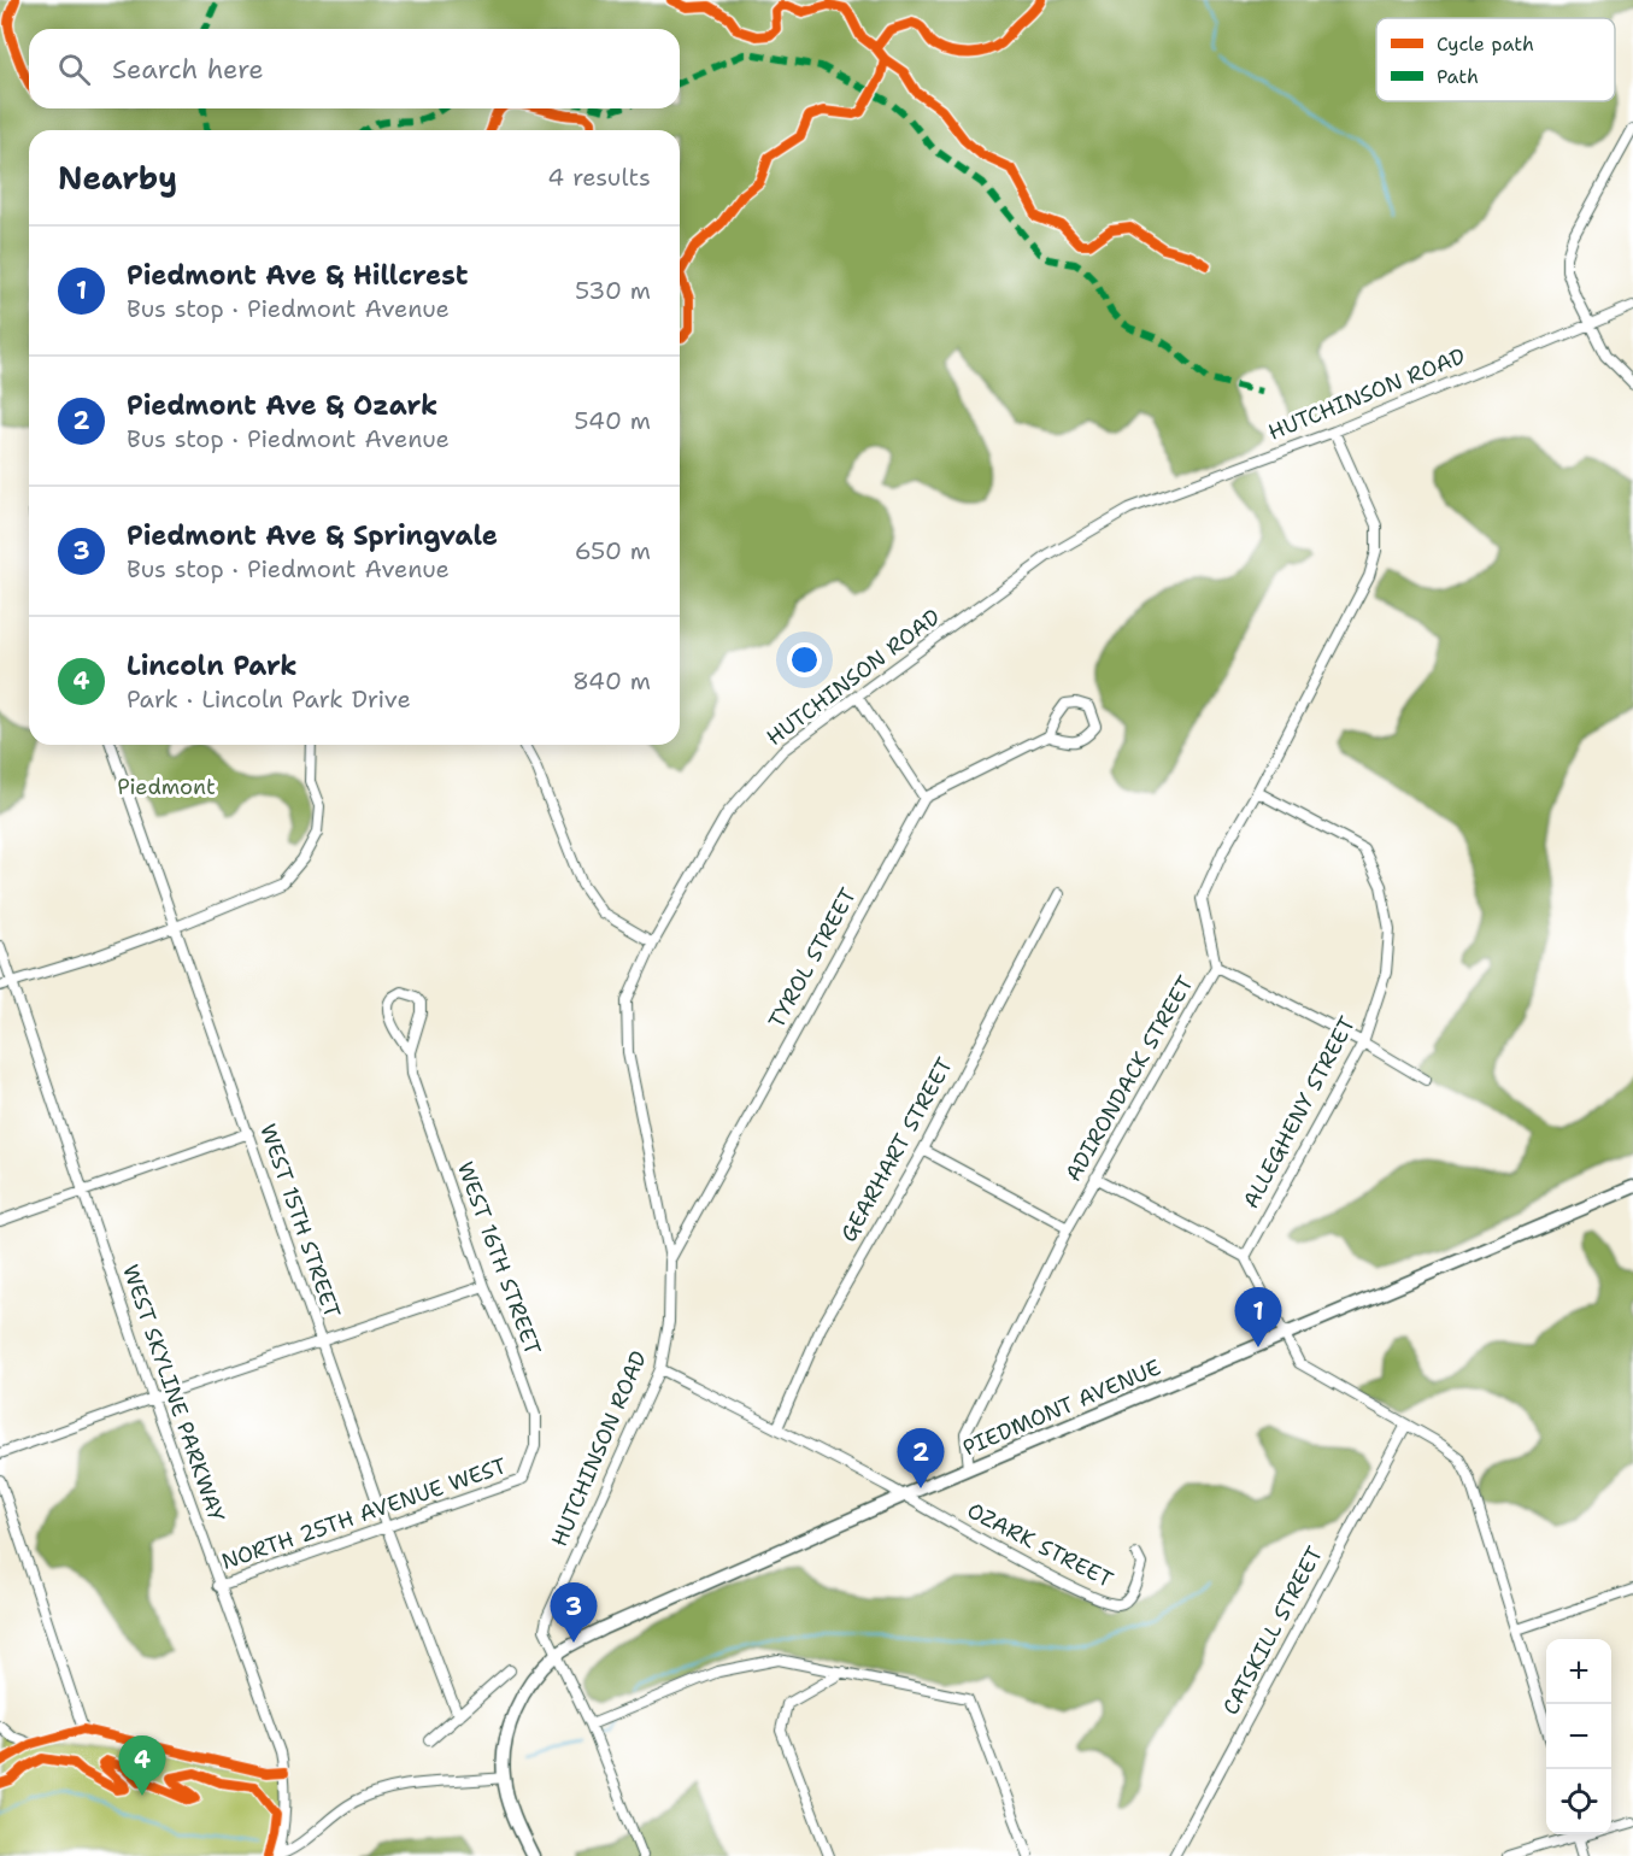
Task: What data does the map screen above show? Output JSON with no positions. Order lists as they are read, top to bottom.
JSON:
{
  "streets": {
    "main road": ["PIEDMONT AVENUE"],
    "street": [
      "HUTCHINSON ROAD",
      "TYROL STREET",
      "ADIRONDACK STREET",
      "ALLEGHENY STREET",
      "GEARHART STREET",
      "WEST 15TH STREET",
      "WEST 16TH STREET",
      "WEST SKYLINE PARKWAY",
      "NORTH 25TH AVENUE WEST",
      "OZARK STREET",
      "CATSKILL STREET"
    ]
  },
  "crossings": [
    ["HUTCHINSON ROAD", "TYROL STREET"],
    ["HUTCHINSON ROAD", "ADIRONDACK STREET"],
    ["HUTCHINSON ROAD", "PIEDMONT AVENUE"],
    ["HUTCHINSON ROAD", "OZARK STREET"],
    ["ADIRONDACK STREET", "ALLEGHENY STREET"],
    ["ADIRONDACK STREET", "PIEDMONT AVENUE"],
    ["GEARHART STREET", "OZARK STREET"],
    ["WEST 15TH STREET", "NORTH 25TH AVENUE WEST"],
    ["WEST 16TH STREET", "NORTH 25TH AVENUE WEST"],
    ["WEST SKYLINE PARKWAY", "NORTH 25TH AVENUE WEST"],
    ["PIEDMONT AVENUE", "OZARK STREET"]
  ],
  "parks": ["Piedmont"],
  "legend": ["Cycle path", "Path"],
  "page": {
    "search": "Search here",
    "heading": ["Nearby", "4 results"],
    "list": [
      {
        "mark": "1",
        "name": "Piedmont Ave & Hillcrest",
        "note": "Bus stop · Piedmont Avenue",
        "value": "530 m"
      },
      {
        "mark": "2",
        "name": "Piedmont Ave & Ozark",
        "note": "Bus stop · Piedmont Avenue",
        "value": "540 m"
      },
      {
        "mark": "3",
        "name": "Piedmont Ave & Springvale",
        "note": "Bus stop · Piedmont Avenue",
        "value": "650 m"
      },
      {
        "mark": "4",
        "name": "Lincoln Park",
        "note": "Park · Lincoln Park Drive",
        "value": "840 m"
      }
    ],
    "pins": [
      "1",
      "2",
      "3",
      "4"
    ],
    "map_buttons": ["+", "−"]
  }
}
